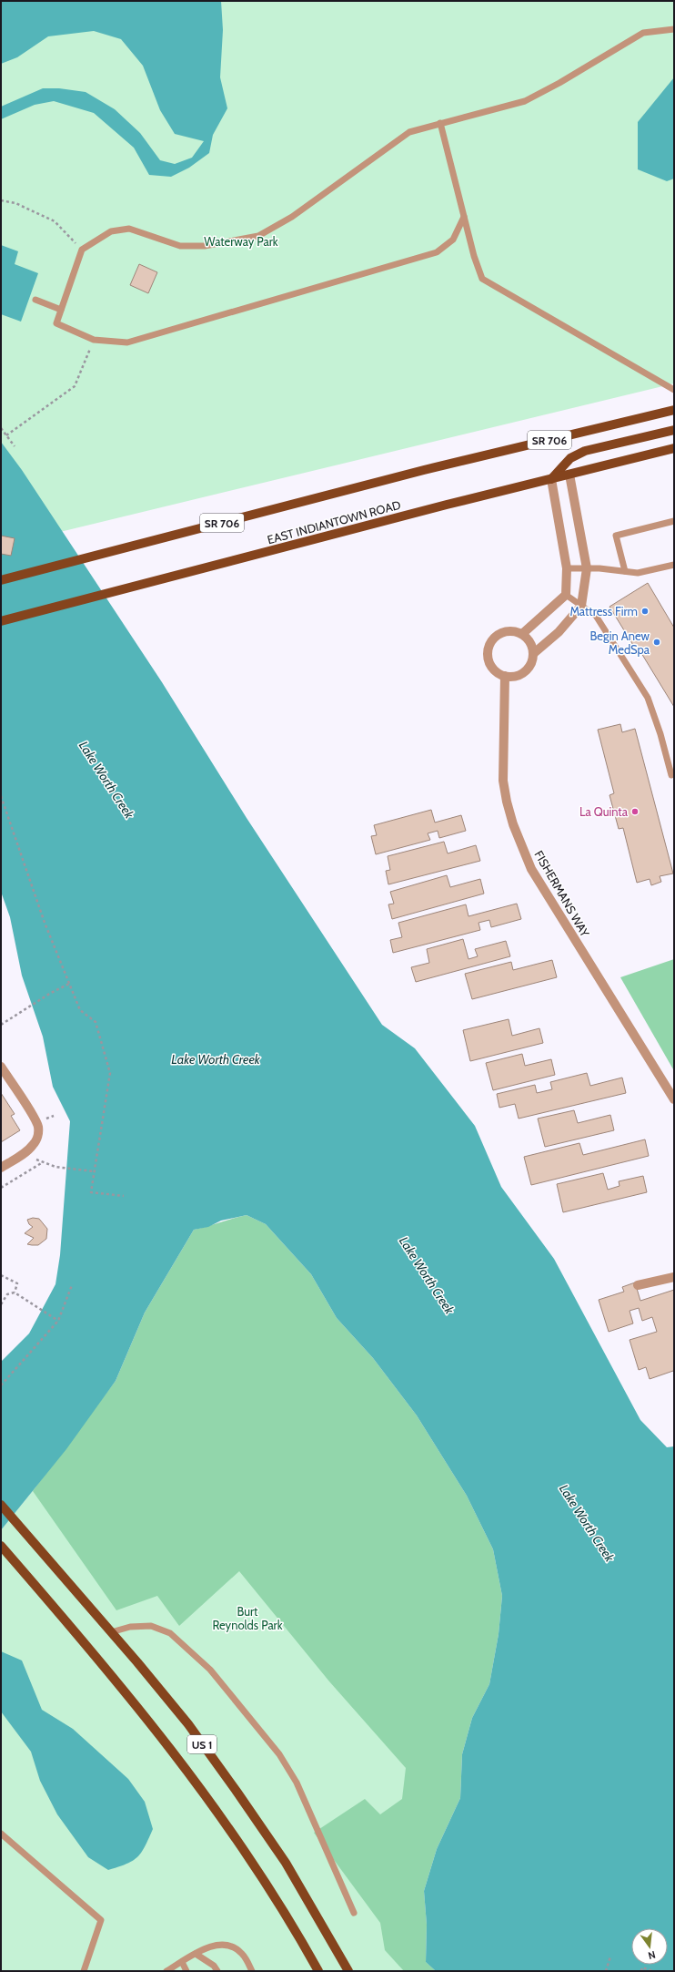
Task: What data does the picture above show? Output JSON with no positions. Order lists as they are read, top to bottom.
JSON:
{
  "streets": {
    "main road": ["SR 706", "EAST INDIANTOWN ROAD", "US 1"],
    "street": ["FISHERMANS WAY"]
  },
  "water": ["Lake Worth Creek"],
  "parks": ["Waterway Park", "Burt Reynolds Park"],
  "places": ["Mattress Firm", "Begin Anew MedSpa", "La Quinta"],
  "north": "bottom"
}
